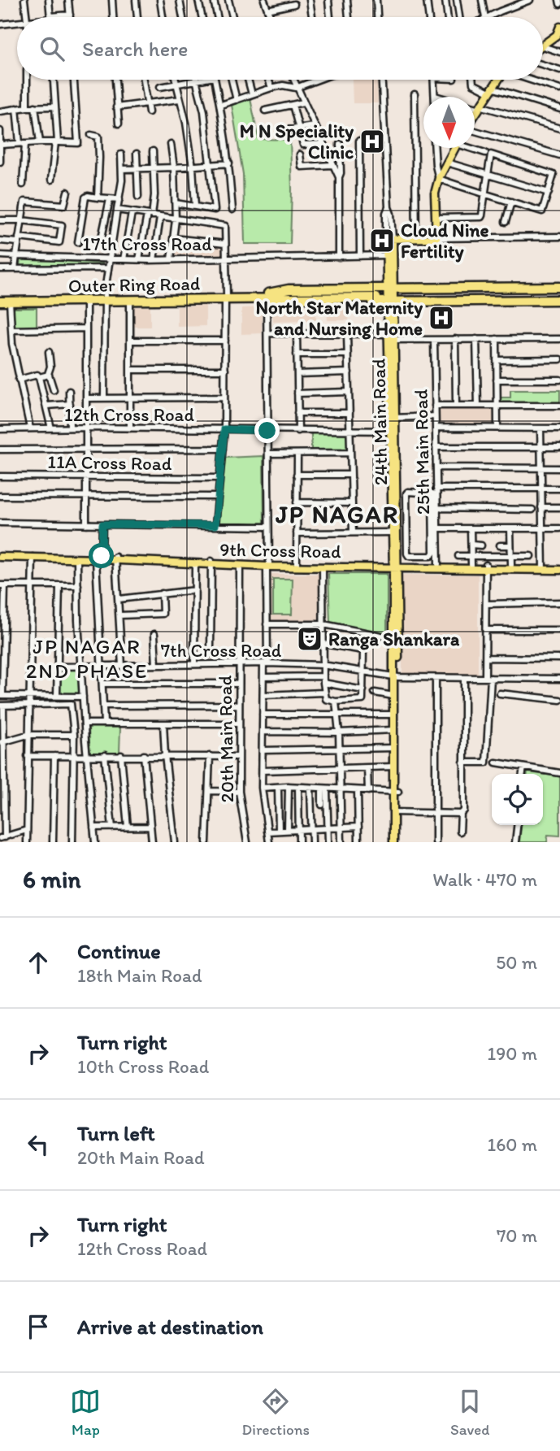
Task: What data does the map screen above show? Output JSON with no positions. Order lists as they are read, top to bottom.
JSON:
{
  "streets": {
    "highway": ["Outer Ring Road"],
    "main road": ["24th Main Road", "9th Cross Road"],
    "street": [
      "17th Cross Road",
      "12th Cross Road",
      "25th Main Road",
      "11A Cross Road",
      "7th Cross Road",
      "20th Main Road"
    ]
  },
  "crossings": [
    ["17th Cross Road", "24th Main Road"],
    ["12th Cross Road", "24th Main Road"],
    ["24th Main Road", "9th Cross Road"],
    ["24th Main Road", "7th Cross Road"],
    ["25th Main Road", "9th Cross Road"],
    ["9th Cross Road", "20th Main Road"],
    ["7th Cross Road", "20th Main Road"]
  ],
  "districts": ["JP NAGAR", "JP NAGAR 2ND PHASE"],
  "places": {
    "hospital": ["M N Speciality Clinic", "Cloud Nine Fertility", "North Star Maternity and Nursing Home"],
    "theatre": ["Ranga Shankara"]
  },
  "north": "bottom",
  "page": {
    "search": "Search here",
    "heading": ["6 min", "Walk · 470 m"],
    "list": [
      ["Continue", "18th Main Road", "50 m"],
      ["Turn right", "10th Cross Road", "190 m"],
      ["Turn left", "20th Main Road", "160 m"],
      ["Turn right", "12th Cross Road", "70 m"],
      "Arrive at destination"
    ],
    "nav": ["Map", "Directions", "Saved"]
  }
}
